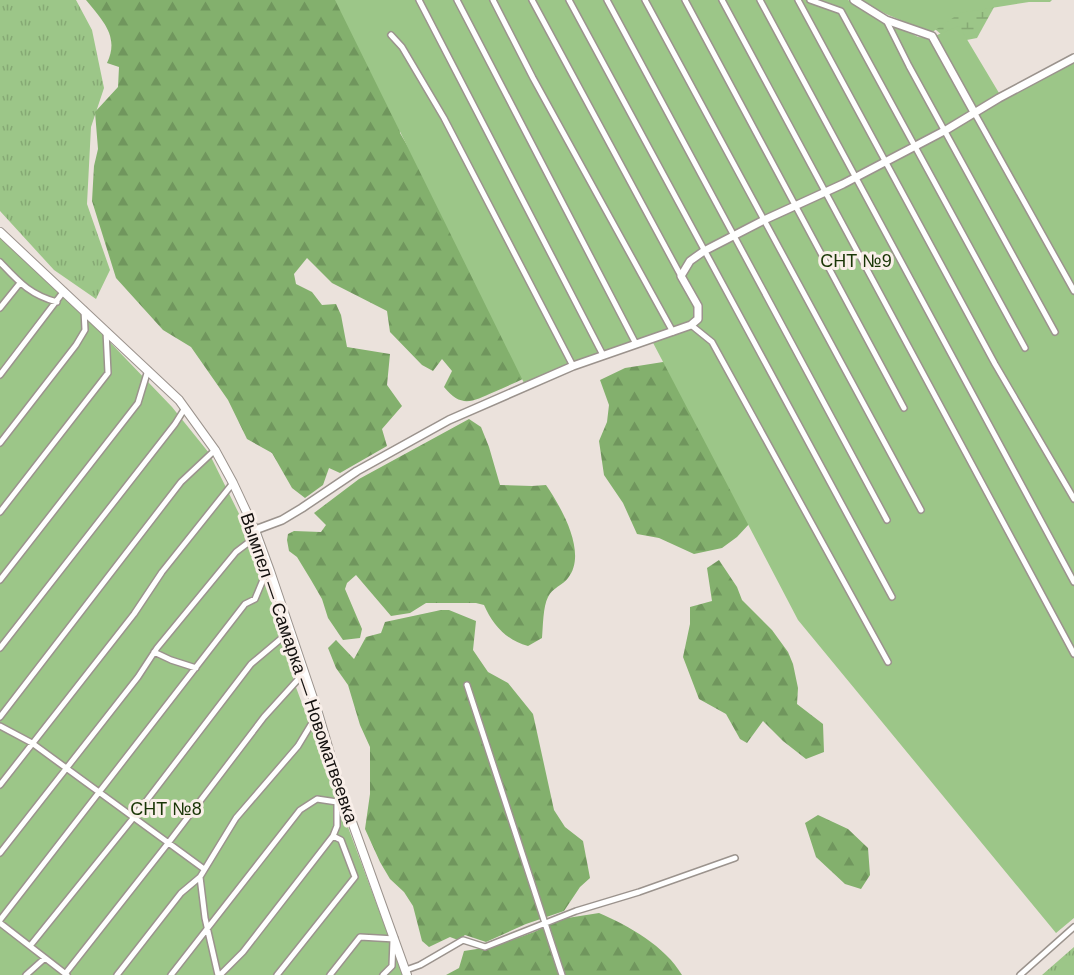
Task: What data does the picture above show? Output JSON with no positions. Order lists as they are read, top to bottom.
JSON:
{
  "streets": {
    "main road": ["Вымпел — Самарка — Новоматвеевка"]
  },
  "parks": ["СНТ №9", "СНТ №8"]
}
